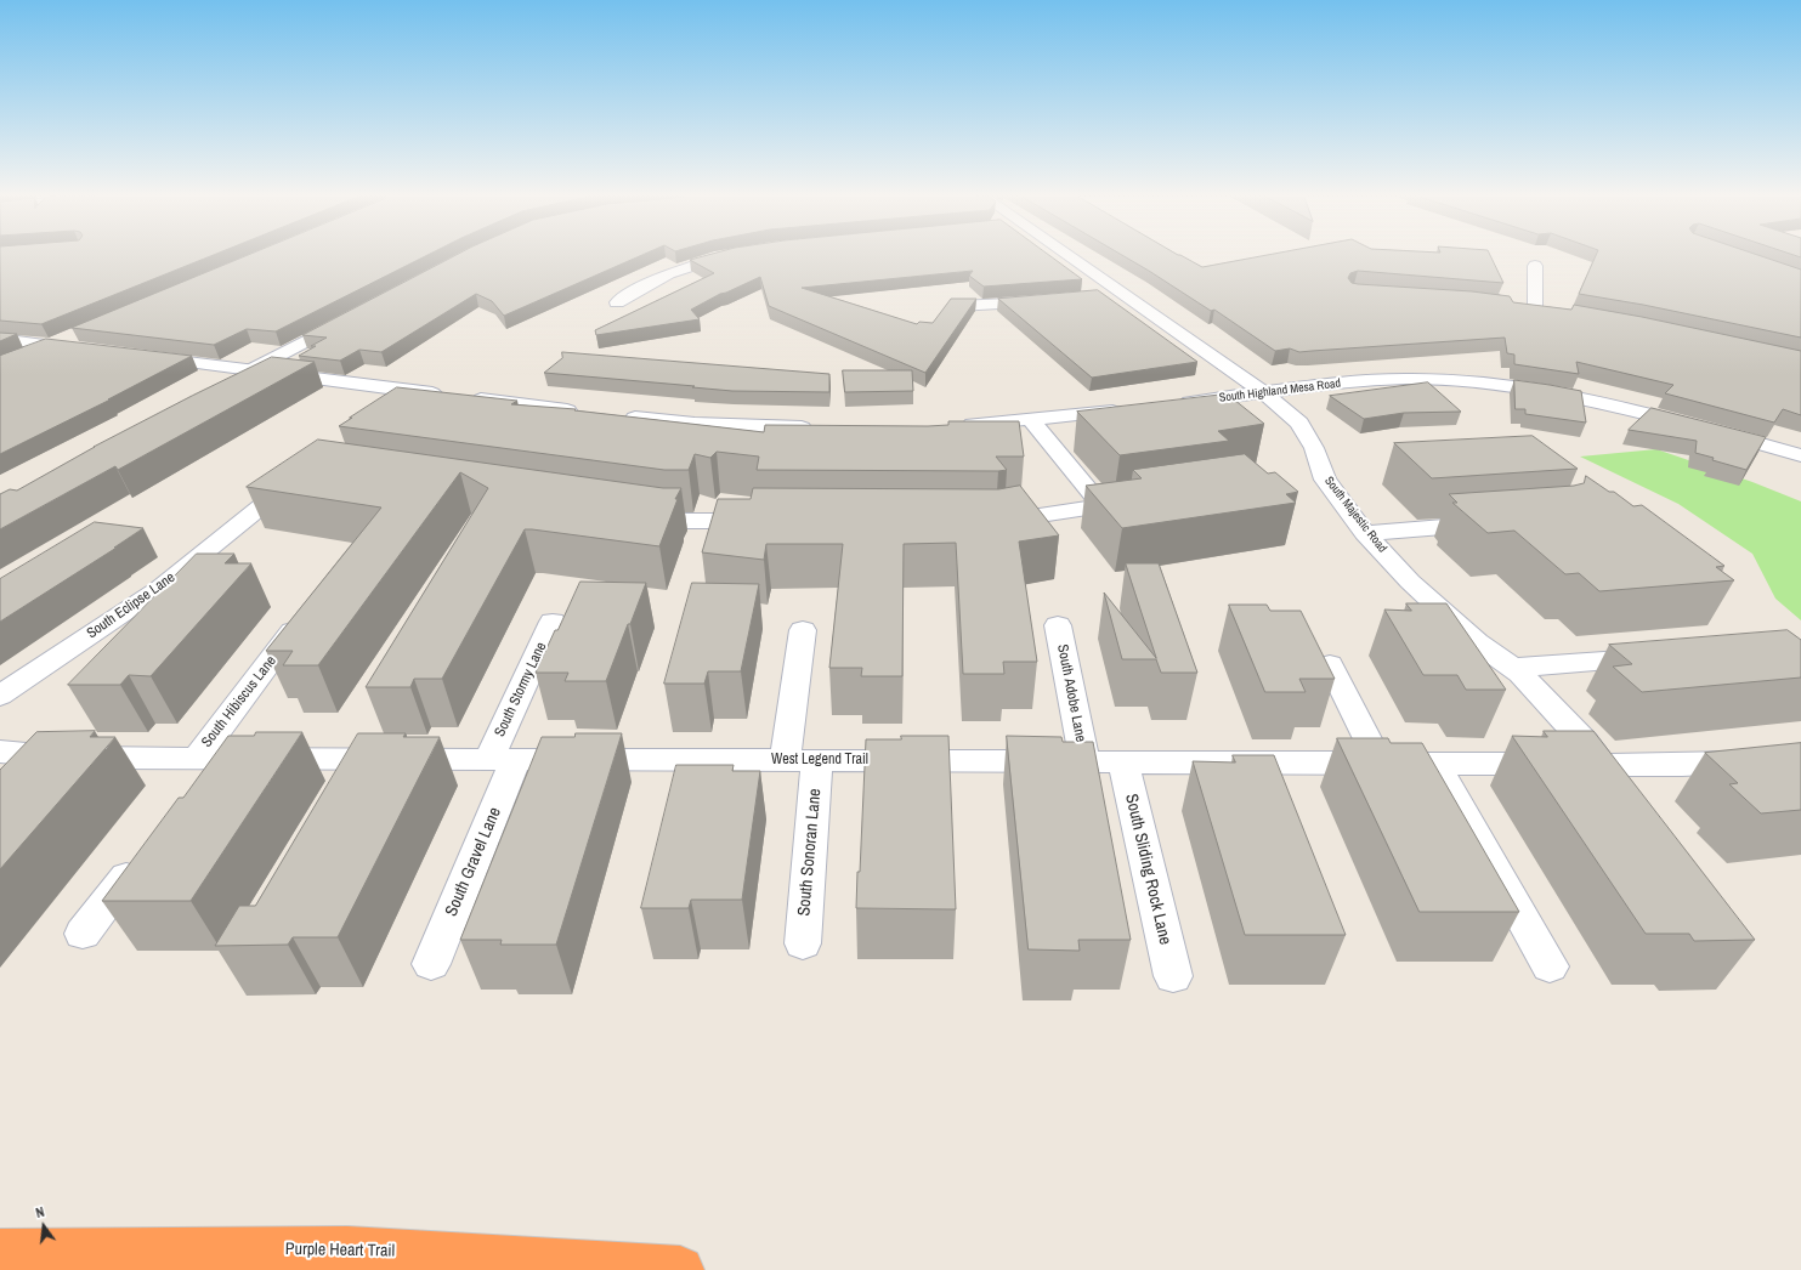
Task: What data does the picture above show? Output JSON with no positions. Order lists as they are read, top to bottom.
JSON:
{
  "streets": {
    "highway": ["Purple Heart Trail"],
    "street": [
      "South Highland Mesa Road",
      "South Majestic Road",
      "South Eclipse Lane",
      "South Stormy Lane",
      "South Adobe Lane",
      "South Hibiscus Lane",
      "West Legend Trail",
      "South Sonoran Lane",
      "South Gravel Lane",
      "South Sliding Rock Lane"
    ]
  },
  "crossings": [
    ["South Highland Mesa Road", "South Majestic Road"],
    ["South Majestic Road", "West Legend Trail"],
    ["South Stormy Lane", "West Legend Trail"],
    ["South Stormy Lane", "South Gravel Lane"],
    ["South Adobe Lane", "West Legend Trail"],
    ["South Hibiscus Lane", "West Legend Trail"],
    ["West Legend Trail", "South Sonoran Lane"],
    ["West Legend Trail", "South Gravel Lane"],
    ["West Legend Trail", "South Sliding Rock Lane"]
  ],
  "north": "top"
}
